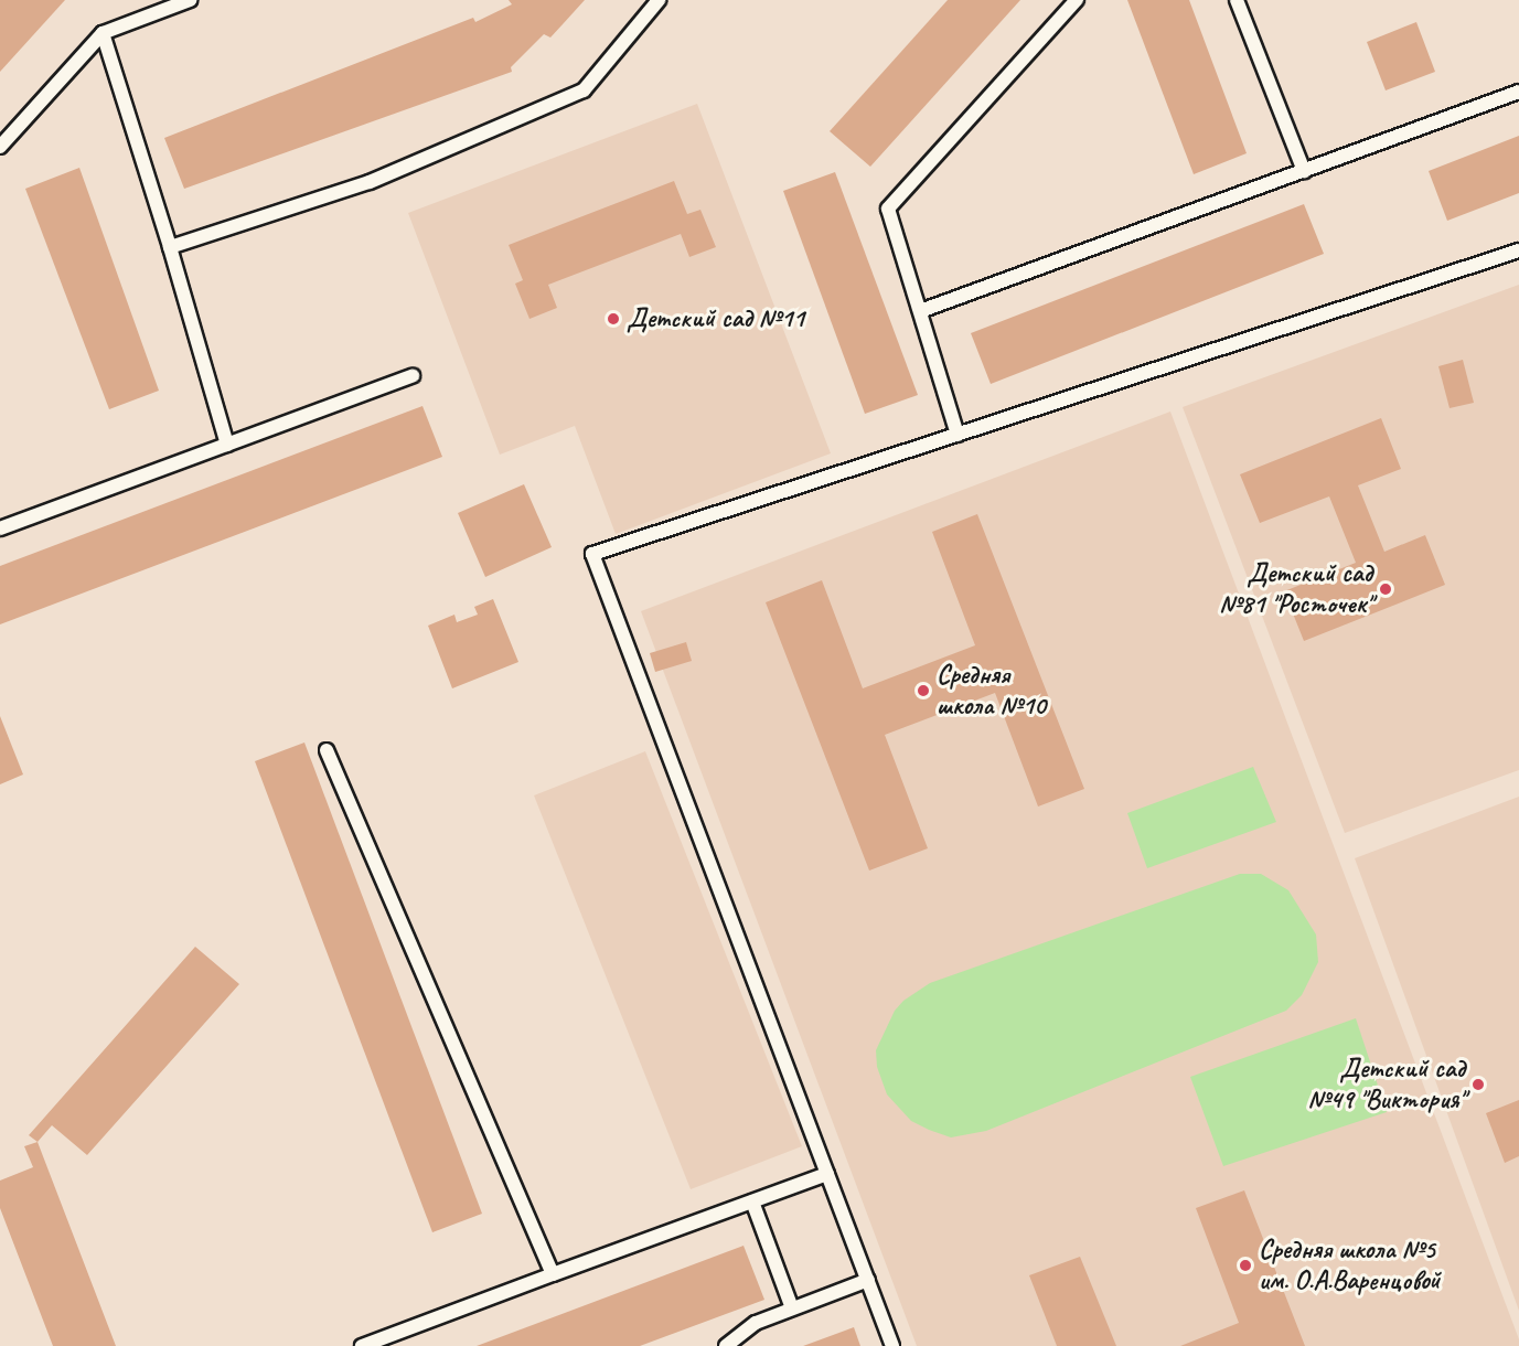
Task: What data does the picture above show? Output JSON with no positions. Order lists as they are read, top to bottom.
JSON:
{
  "places": [
    "Детский сад №11",
    "Детский сад №81 \"Росточек\"",
    "Средняя школа №10",
    "Детский сад №49 \"Виктория\"",
    "Средняя школа №5 им. О.А.Варенцовой"
  ]
}
